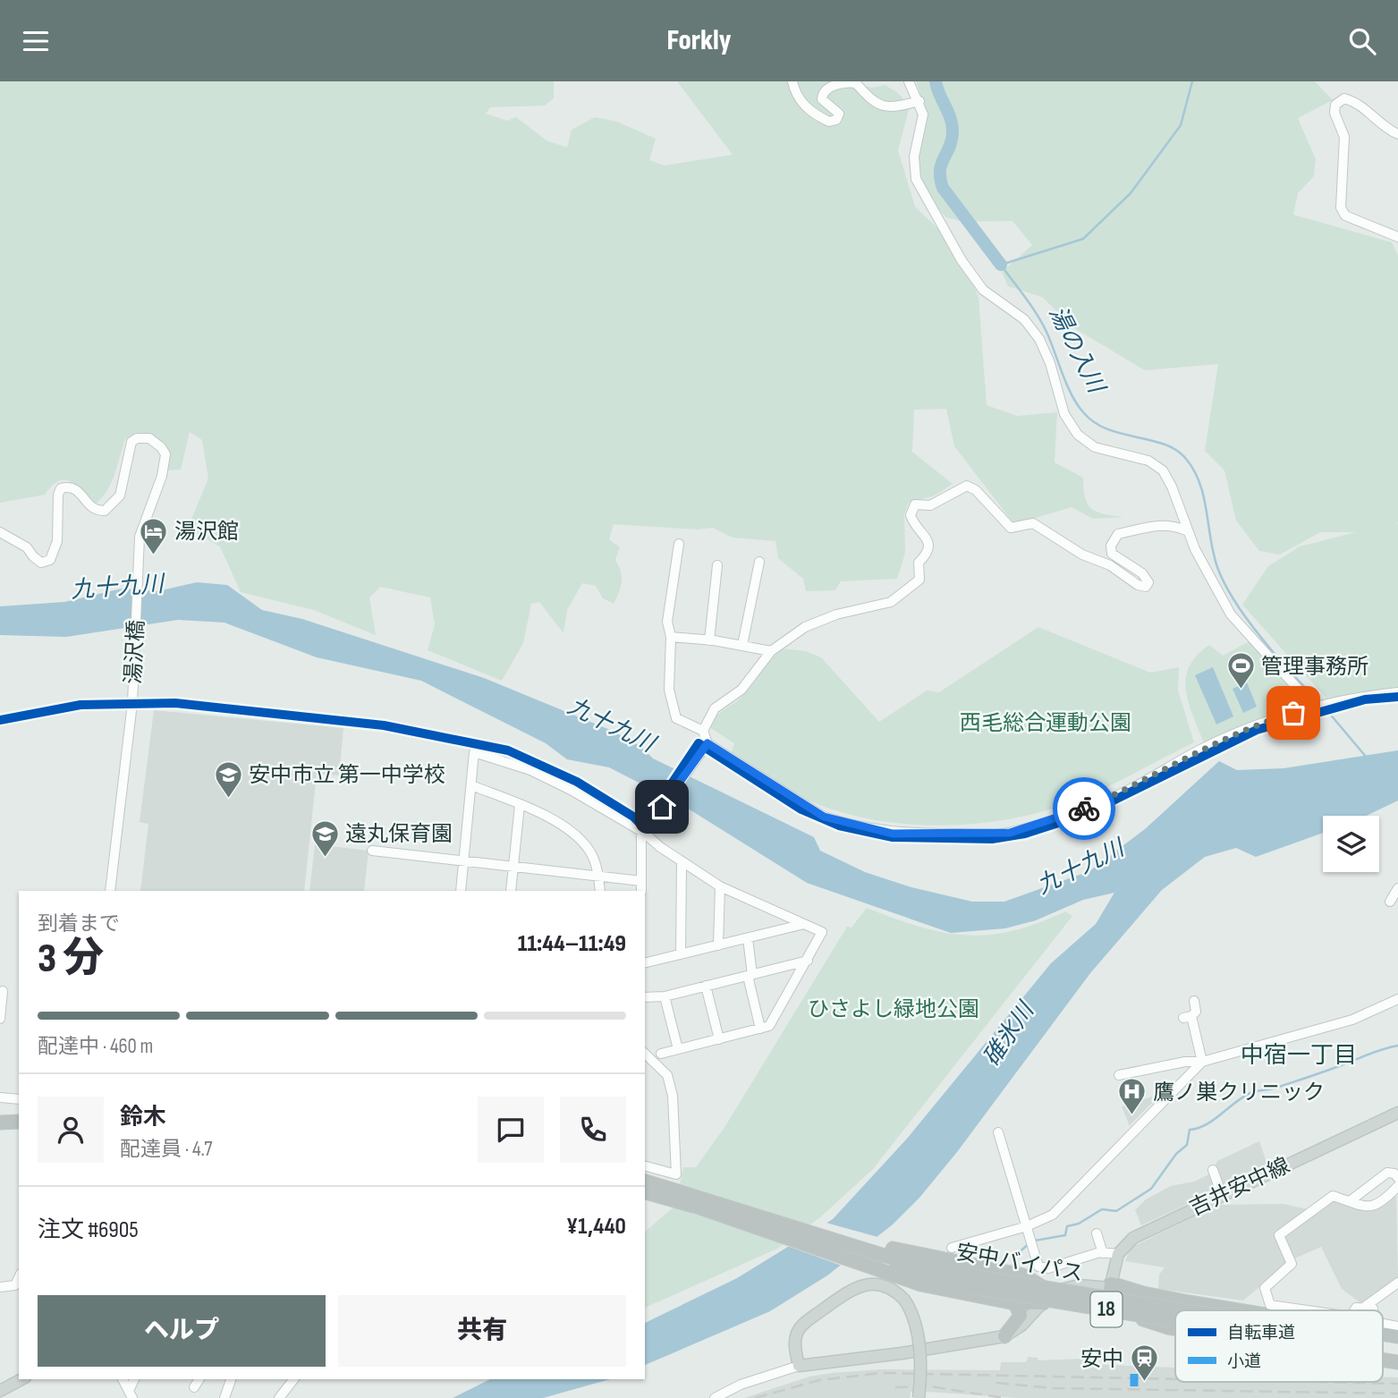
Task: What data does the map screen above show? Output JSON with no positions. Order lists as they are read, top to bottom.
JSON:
{
  "streets": {
    "highway": ["安中バイパス", "18"],
    "main road": ["吉井安中線"],
    "street": ["湯沢橋"]
  },
  "crossings": [
    ["安中バイパス", "18"]
  ],
  "districts": ["中宿一丁目"],
  "water": ["湯の入川", "九十九川", "碓氷川"],
  "parks": ["西毛総合運動公園", "ひさよし緑地公園"],
  "places": {
    "hotel": ["湯沢館"],
    "sports": ["管理事務所"],
    "school or university": ["安中市立 第一中学校", "遠丸保育園"],
    "hospital": ["鷹ノ巣クリニック"],
    "station": ["安中"]
  },
  "legend": ["自転車道", "小道"],
  "page": {
    "header": "Forkly",
    "heading": ["3 分", "到着まで", "11:44–11:49"],
    "panel": [
      "鈴木",
      "配達員 · 4.7",
      "注文 #6905",
      "¥1,440"
    ],
    "bar": "配達中 · 460 m",
    "buttons": ["ヘルプ", "共有"]
  }
}
